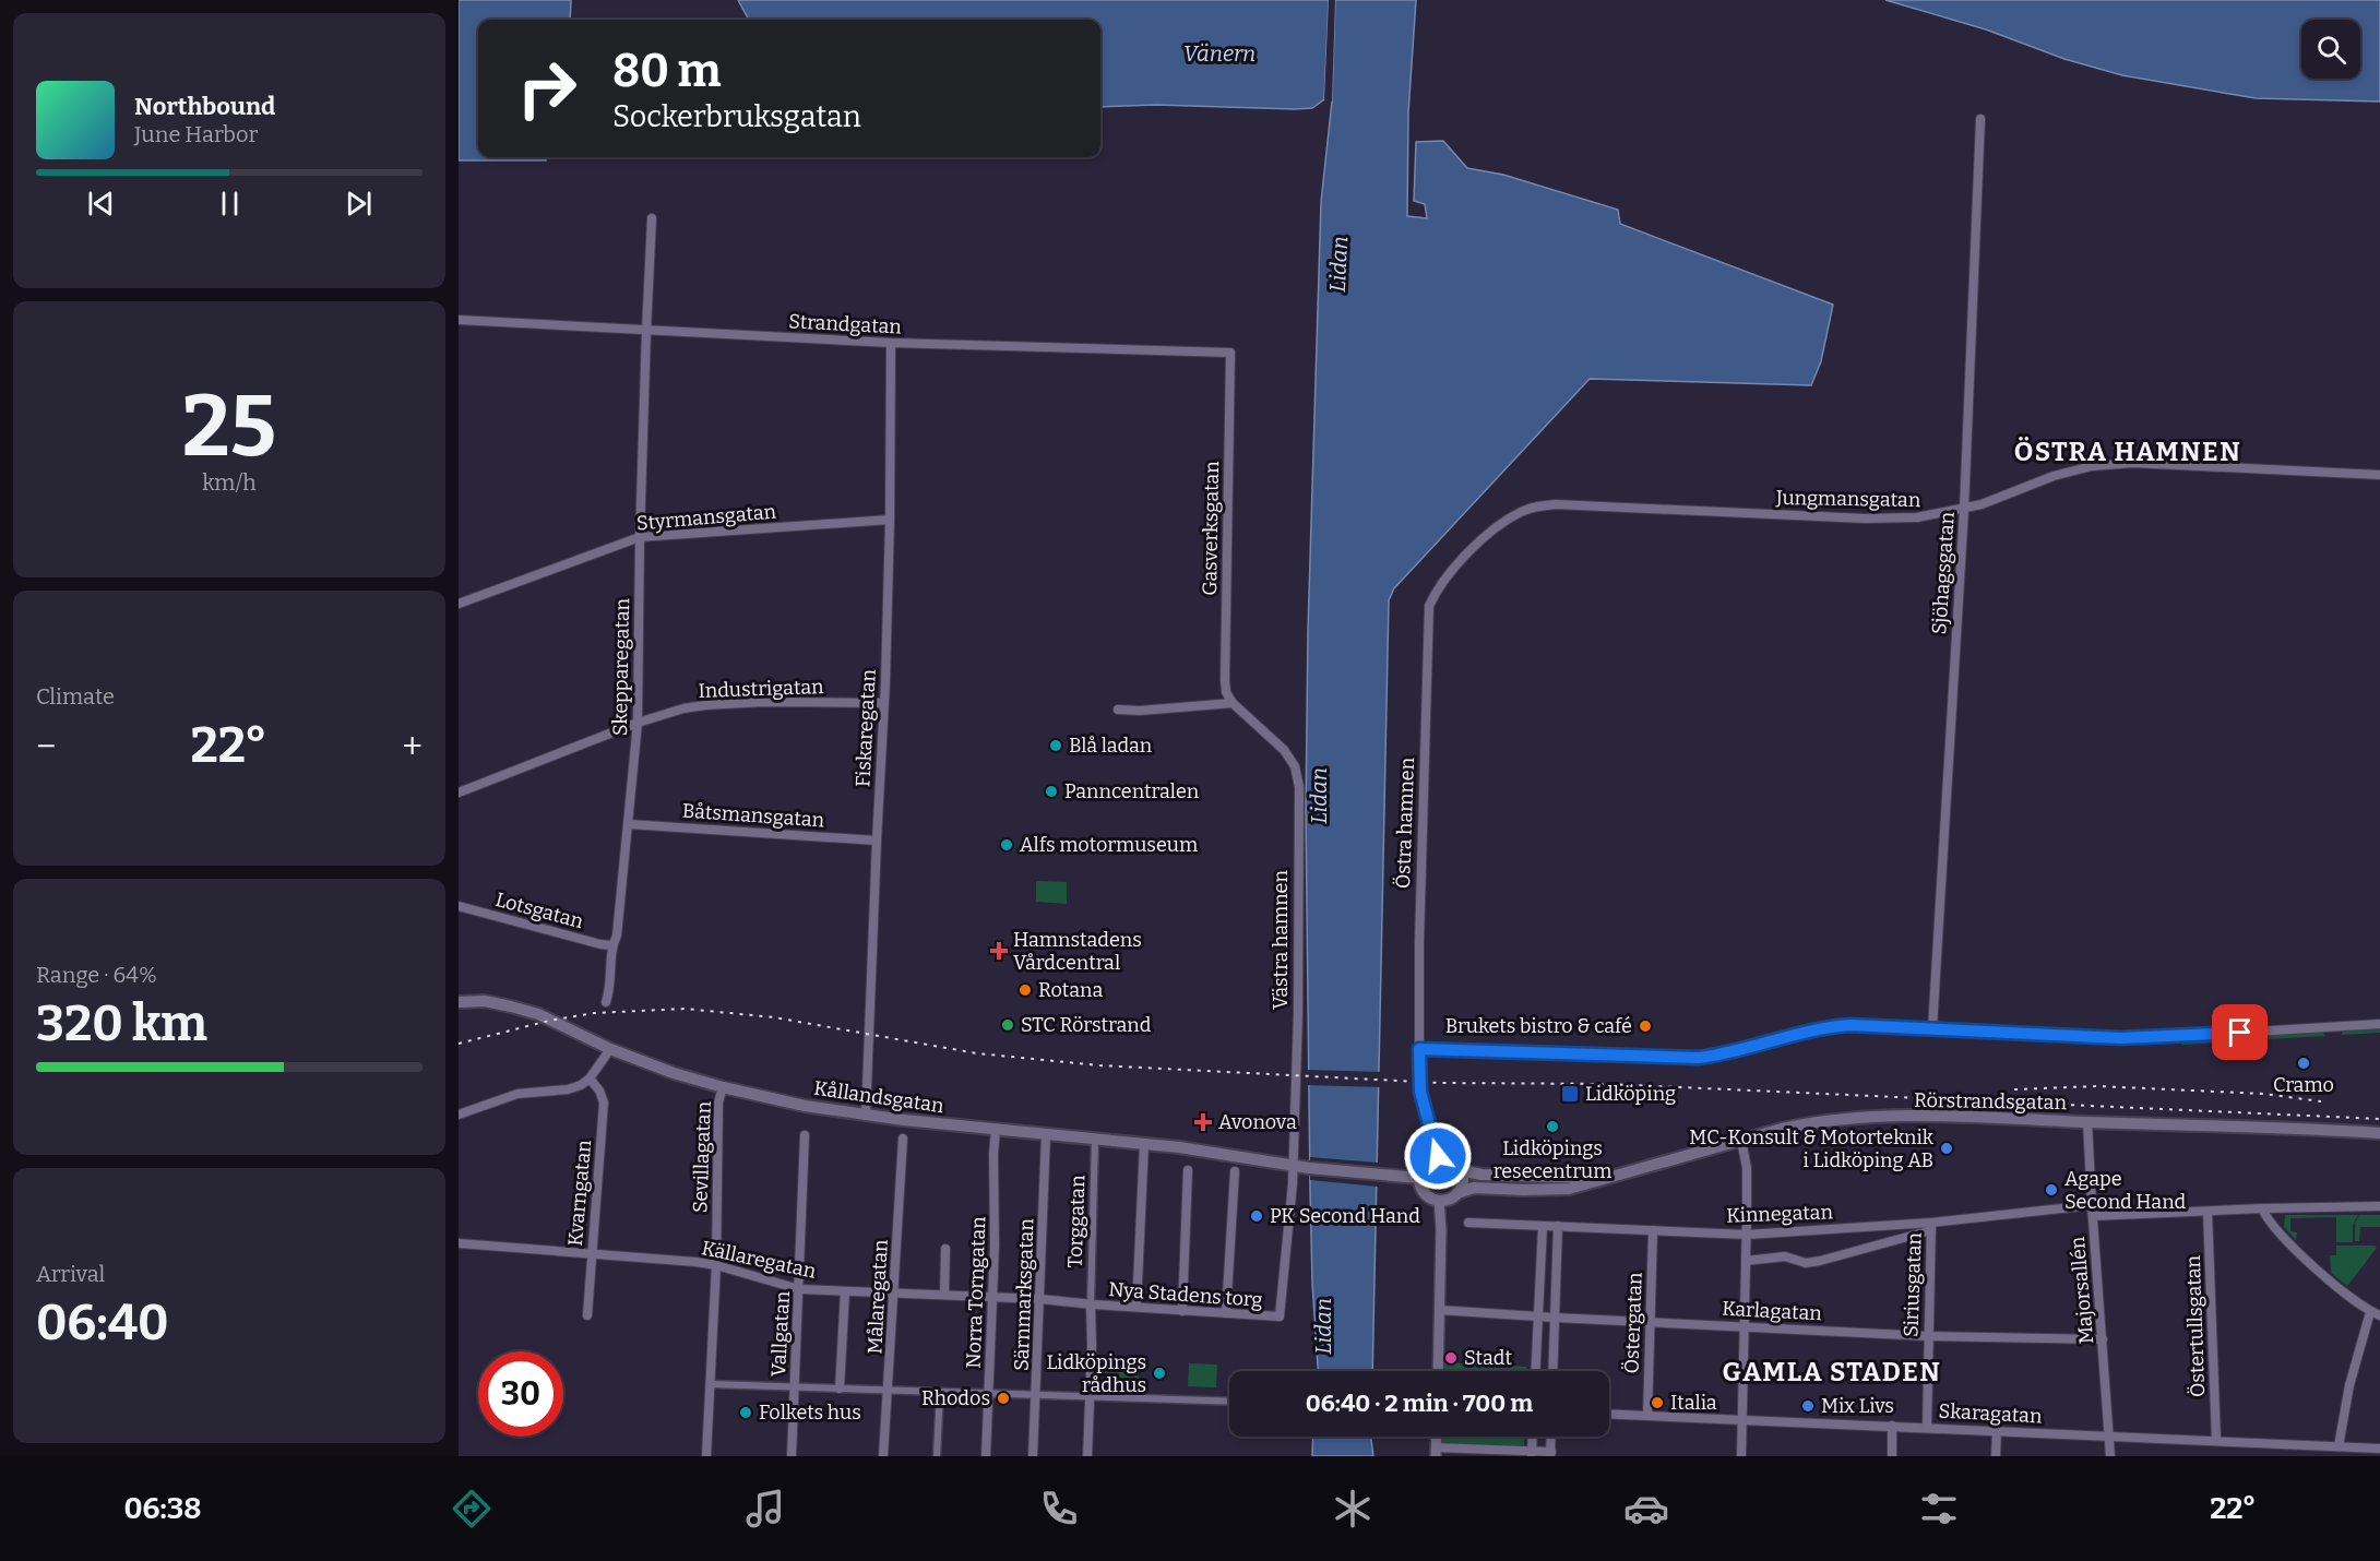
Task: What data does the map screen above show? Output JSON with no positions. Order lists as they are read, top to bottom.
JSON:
{
  "streets": {
    "main road": ["Kållandsgatan", "Rörstrandsgatan"],
    "street": [
      "Strandgatan",
      "Jungmansgatan",
      "Styrmansgatan",
      "Gasverksgatan",
      "Sjöhagsgatan",
      "Skepparegatan",
      "Industrigatan",
      "Fiskaregatan",
      "Båtsmansgatan",
      "Östra hamnen",
      "Lotsgatan",
      "Västra hamnen",
      "Sevillagatan",
      "Kvarngatan",
      "Kinnegatan",
      "Torggatan",
      "Källaregatan",
      "Siriusgatan",
      "Majorsallén",
      "Norra Torngatan",
      "Särnmarksgatan",
      "Nya Stadens torg",
      "Målaregatan",
      "Karlagatan",
      "Östergatan",
      "Östertullsgatan",
      "Vallgatan",
      "Skaragatan"
    ]
  },
  "crossings": [
    ["Strandgatan", "Gasverksgatan"],
    ["Strandgatan", "Skepparegatan"],
    ["Strandgatan", "Fiskaregatan"],
    ["Jungmansgatan", "Sjöhagsgatan"],
    ["Jungmansgatan", "Östra hamnen"],
    ["Styrmansgatan", "Skepparegatan"],
    ["Styrmansgatan", "Fiskaregatan"],
    ["Gasverksgatan", "Västra hamnen"],
    ["Skepparegatan", "Industrigatan"],
    ["Skepparegatan", "Båtsmansgatan"],
    ["Skepparegatan", "Lotsgatan"],
    ["Industrigatan", "Fiskaregatan"],
    ["Fiskaregatan", "Båtsmansgatan"],
    ["Fiskaregatan", "Kållandsgatan"],
    ["Östra hamnen", "Kållandsgatan"],
    ["Östra hamnen", "Rörstrandsgatan"],
    ["Västra hamnen", "Kållandsgatan"],
    ["Västra hamnen", "Nya Stadens torg"],
    ["Kållandsgatan", "Rörstrandsgatan"],
    ["Kållandsgatan", "Sevillagatan"],
    ["Kållandsgatan", "Torggatan"],
    ["Kållandsgatan", "Norra Torngatan"],
    ["Kållandsgatan", "Särnmarksgatan"],
    ["Rörstrandsgatan", "Majorsallén"],
    ["Sevillagatan", "Källaregatan"],
    ["Kvarngatan", "Källaregatan"],
    ["Kinnegatan", "Siriusgatan"],
    ["Kinnegatan", "Majorsallén"],
    ["Kinnegatan", "Östergatan"],
    ["Torggatan", "Källaregatan"],
    ["Torggatan", "Nya Stadens torg"],
    ["Källaregatan", "Norra Torngatan"],
    ["Källaregatan", "Särnmarksgatan"],
    ["Källaregatan", "Nya Stadens torg"],
    ["Källaregatan", "Målaregatan"],
    ["Källaregatan", "Vallgatan"],
    ["Siriusgatan", "Karlagatan"],
    ["Siriusgatan", "Skaragatan"],
    ["Majorsallén", "Karlagatan"],
    ["Majorsallén", "Skaragatan"],
    ["Karlagatan", "Östergatan"],
    ["Östergatan", "Skaragatan"],
    ["Östertullsgatan", "Skaragatan"]
  ],
  "districts": ["ÖSTRA HAMNEN", "GAMLA STADEN"],
  "water": ["Vänern", "Lidan"],
  "places": {
    "other": [
      "Blå ladan",
      "Panncentralen",
      "Alfs motormuseum",
      "Rotana",
      "STC Rörstrand",
      "Brukets bistro & café",
      "Cramo",
      "Lidköpings resecentrum",
      "MC-Konsult & Motorteknik i Lidköping AB",
      "Agape Second Hand",
      "PK Second Hand",
      "Stadt",
      "Lidköpings rådhus",
      "Rhodos",
      "Italia",
      "Mix Livs",
      "Folkets hus"
    ],
    "health": ["Hamnstadens Vårdcentral", "Avonova"],
    "transit": ["Lidköping"]
  },
  "page": {
    "turn": ["80 m", "Sockerbruksgatan"],
    "song": ["Northbound", "June Harbor"],
    "tile": [
      ["25", "km/h"],
      "Climate",
      ["Range · 64%", "320 km"],
      ["Arrival", "06:40"]
    ],
    "heat": ["−", "22°", "+"],
    "limit": "30",
    "trip": "06:40 · 2 min · 700 m",
    "tabs": ["06:38", "22°"]
  }
}
